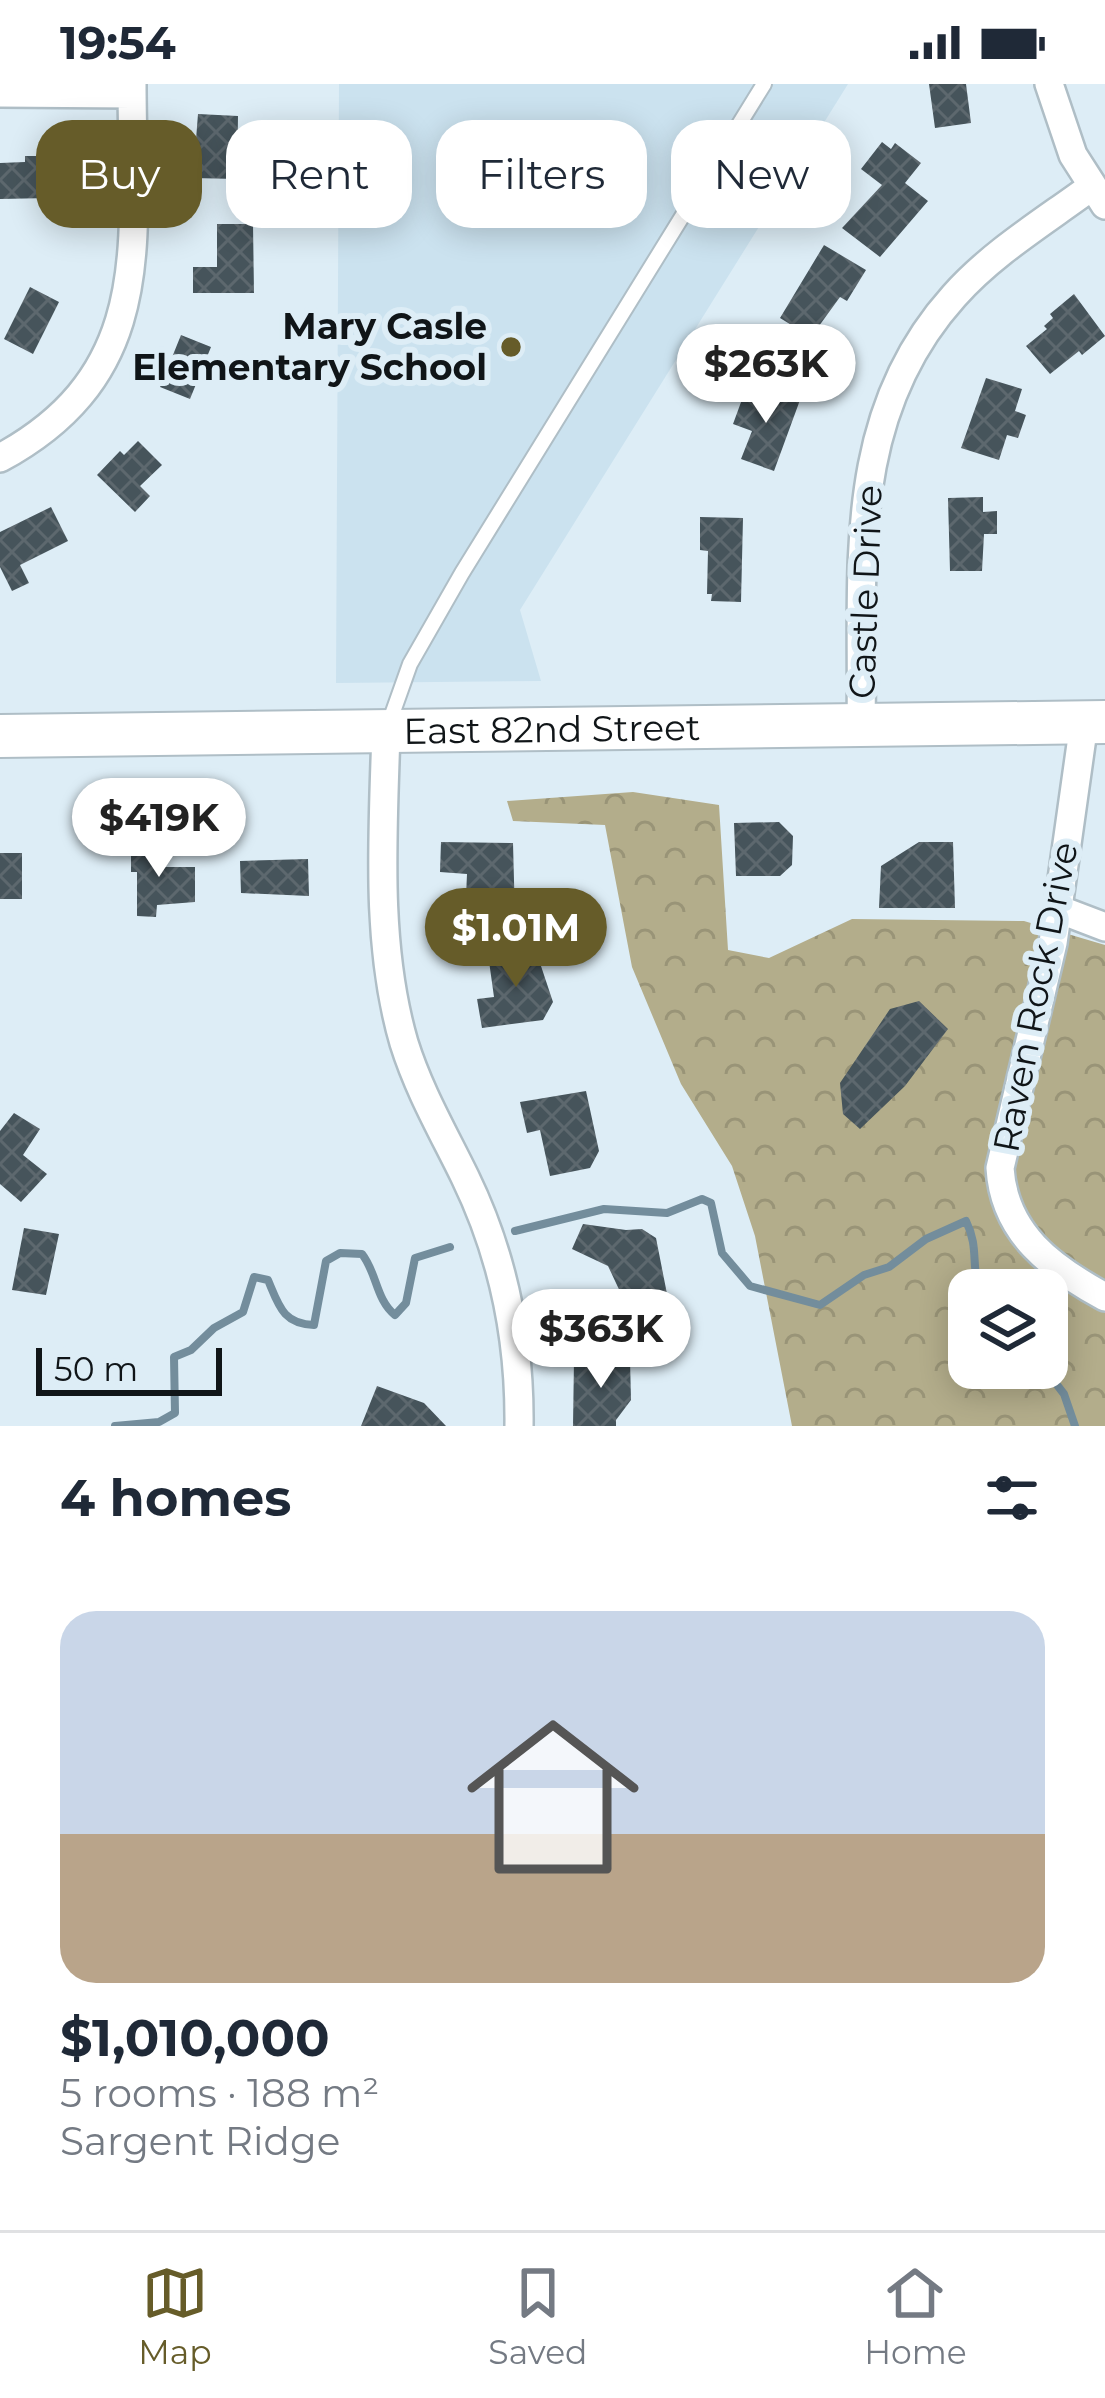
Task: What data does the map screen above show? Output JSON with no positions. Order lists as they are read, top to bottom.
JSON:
{
  "streets": {
    "main road": ["East 82nd Street"],
    "street": ["Castle Drive", "Raven Rock Drive"]
  },
  "crossings": [
    ["Castle Drive", "East 82nd Street"],
    ["East 82nd Street", "Raven Rock Drive"]
  ],
  "places": ["Mary Casle Elementary School"],
  "scale_bar": "50 m",
  "page": {
    "status": "19:54",
    "chip": [
      "Buy",
      "Rent",
      "Filters",
      "New"
    ],
    "price": [
      "$263K",
      "$419K",
      "$1.01M",
      "$363K"
    ],
    "scale": "50 m",
    "heading": "4 homes",
    "list": [
      {
        "name": "$1,010,000",
        "note": "5 rooms · 188 m² · Sargent Ridge"
      }
    ],
    "tabs": ["Map", "Saved", "Home"]
  }
}
